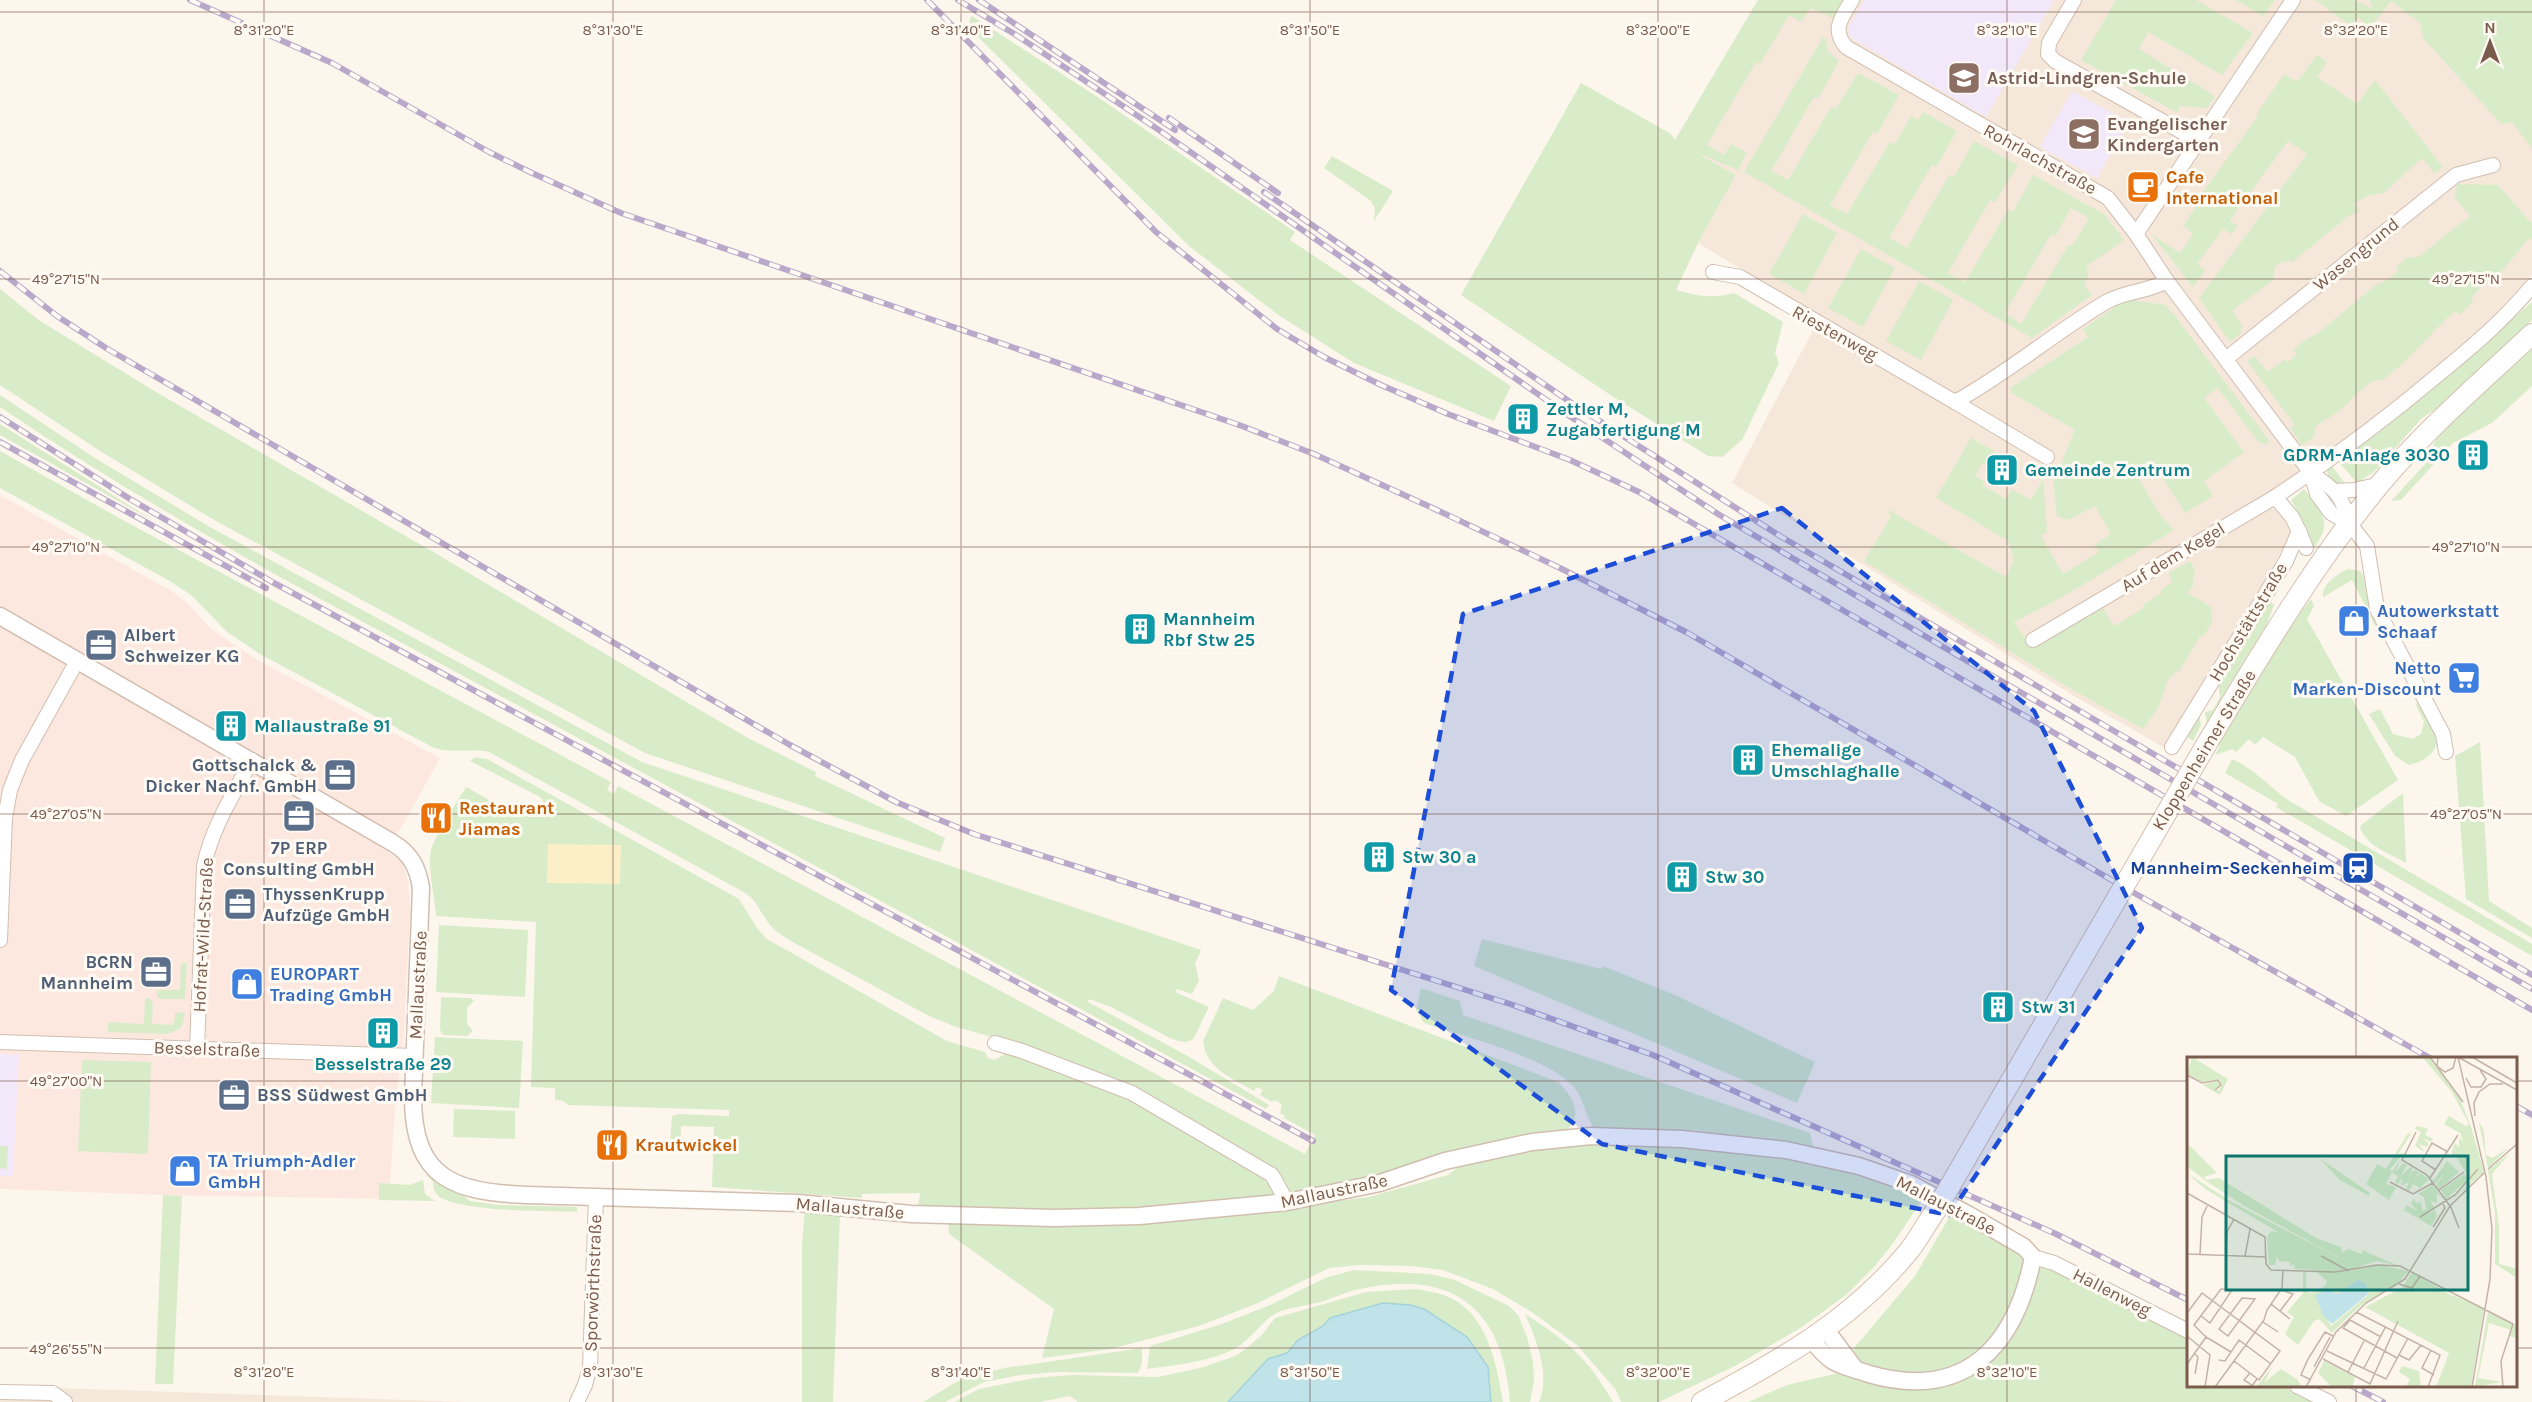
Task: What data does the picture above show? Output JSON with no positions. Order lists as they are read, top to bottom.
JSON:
{
  "streets": {
    "main road": ["Kloppenheimer Straße"],
    "street": [
      "Rohrlachstraße",
      "Wasengrund",
      "Riestenweg",
      "Auf dem Kegel",
      "Hochstättstraße",
      "Hofrat-Wild-Straße",
      "Mallaustraße",
      "Besselstraße",
      "Sporwörthstraße",
      "Hallenweg"
    ]
  },
  "crossings": [
    ["Rohrlachstraße", "Wasengrund"],
    ["Rohrlachstraße", "Auf dem Kegel"],
    ["Rohrlachstraße", "Kloppenheimer Straße"],
    ["Hofrat-Wild-Straße", "Mallaustraße"],
    ["Hofrat-Wild-Straße", "Besselstraße"],
    ["Mallaustraße", "Besselstraße"],
    ["Mallaustraße", "Sporwörthstraße"],
    ["Mallaustraße", "Hallenweg"]
  ],
  "places": {
    "school or university": ["Astrid-Lindgren-Schule", "Evangelischer Kindergarten"],
    "cafe": ["Cafe International"],
    "building": [
      "Zettler M, Zugabfertigung M",
      "GDRM-Anlage 3030",
      "Gemeinde Zentrum",
      "Mannheim Rbf Stw 25",
      "Mallaustraße 91",
      "Ehemalige Umschlaghalle",
      "Stw 30 a",
      "Stw 30",
      "Stw 31",
      "Besselstraße 29"
    ],
    "shop": ["Autowerkstatt Schaaf", "EUROPART Trading GmbH", "TA Triumph-Adler GmbH"],
    "office": [
      "Albert Schweizer KG",
      "Gottschalck & Dicker Nachf. GmbH",
      "7P ERP Consulting GmbH",
      "ThyssenKrupp Aufzüge GmbH",
      "BCRN Mannheim",
      "BSS Südwest GmbH"
    ],
    "supermarket": ["Netto Marken-Discount"],
    "restaurant": ["Restaurant Jiamas", "Krautwickel"],
    "station": ["Mannheim-Seckenheim"]
  },
  "north": "top",
  "coordinates": [
    "8°31'20\"E",
    "8°31'30\"E",
    "8°31'40\"E",
    "8°31'50\"E",
    "8°32'00\"E",
    "8°32'10\"E",
    "8°32'20\"E",
    "49°27'15\"N",
    "49°27'10\"N",
    "49°27'05\"N",
    "49°27'00\"N",
    "49°26'55\"N"
  ]
}
